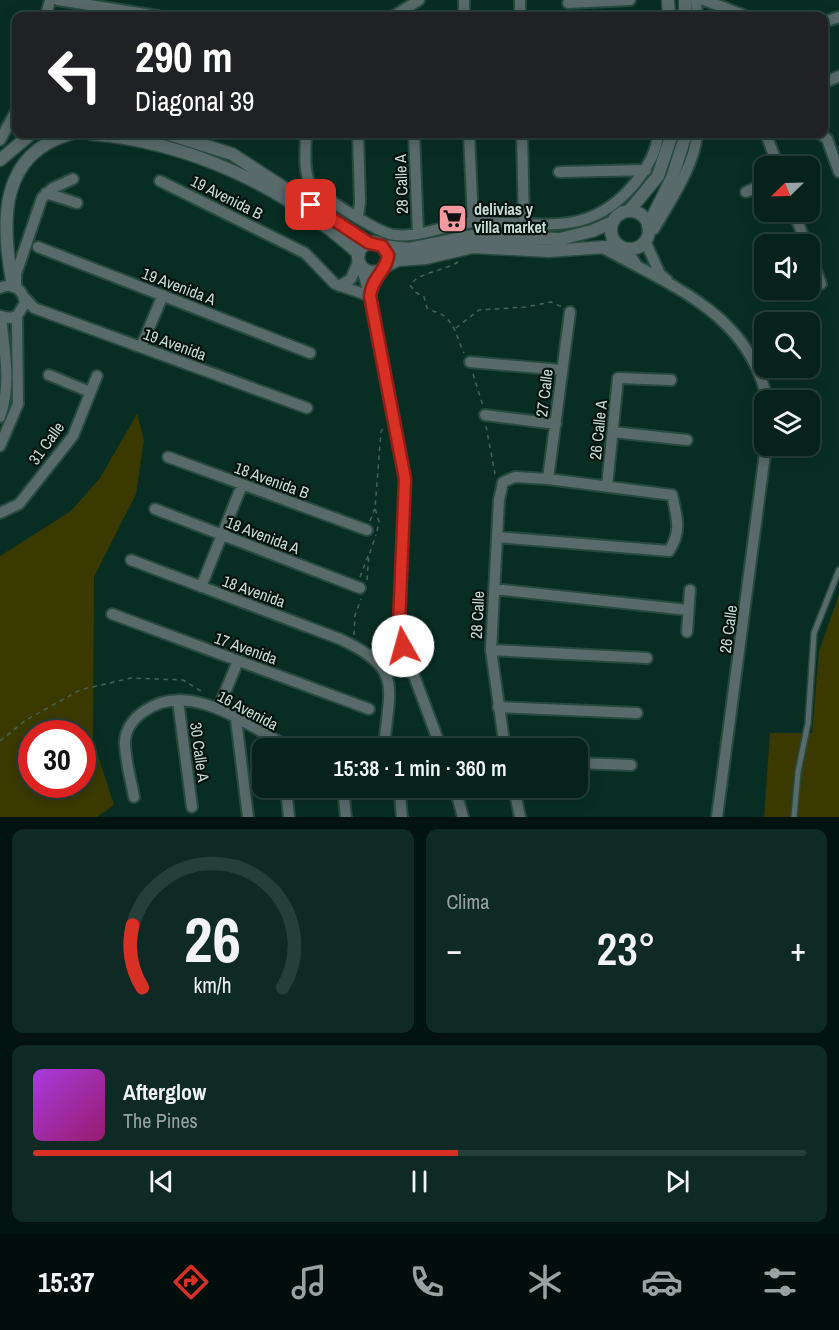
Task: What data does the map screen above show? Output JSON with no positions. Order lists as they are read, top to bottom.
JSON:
{
  "streets": {
    "street": [
      "28 Calle A",
      "19 Avenida B",
      "19 Avenida A",
      "19 Avenida",
      "27 Calle",
      "26 Calle A",
      "31 Calle",
      "18 Avenida B",
      "18 Avenida A",
      "18 Avenida",
      "28 Calle",
      "26 Calle",
      "17 Avenida",
      "16 Avenida",
      "30 Calle A"
    ]
  },
  "crossings": [
    ["16 Avenida", "30 Calle A"]
  ],
  "places": {
    "supermarket": ["delivias y villa market"]
  },
  "north": "bottom left",
  "page": {
    "turn": ["290 m", "Diagonal 39"],
    "limit": "30",
    "trip": "15:38 · 1 min · 360 m",
    "tile": "Clima",
    "heat": ["−", "23°", "+"],
    "song": ["Afterglow", "The Pines"],
    "tabs": "15:37",
    "gauge": ["26", "km/h"]
  }
}
